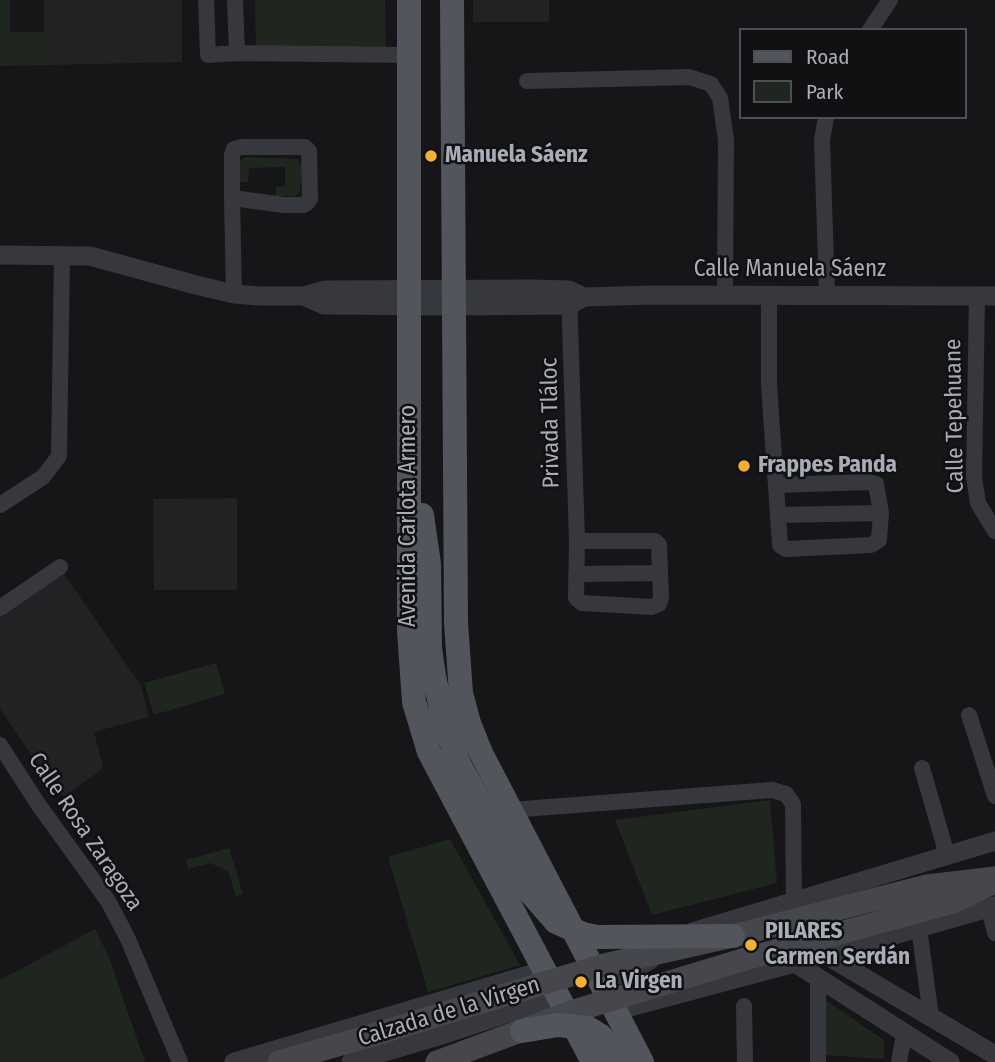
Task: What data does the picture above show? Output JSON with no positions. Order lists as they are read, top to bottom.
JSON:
{
  "streets": {
    "main road": ["Avenida Carlota Armero", "Calzada de la Virgen"],
    "street": [
      "Calle Manuela Sáenz",
      "Calle Tepehuane",
      "Privada Tláloc",
      "Calle Rosa Zaragoza"
    ]
  },
  "crossings": [
    ["Calle Manuela Sáenz", "Calle Tepehuane"],
    ["Calle Manuela Sáenz", "Privada Tláloc"],
    ["Calle Manuela Sáenz", "Avenida Carlota Armero"],
    ["Avenida Carlota Armero", "Calzada de la Virgen"]
  ],
  "places": [
    "Manuela Sáenz",
    "Frappes Panda",
    "PILARES Carmen Serdán",
    "La Virgen"
  ],
  "legend": ["Road", "Park"]
}
